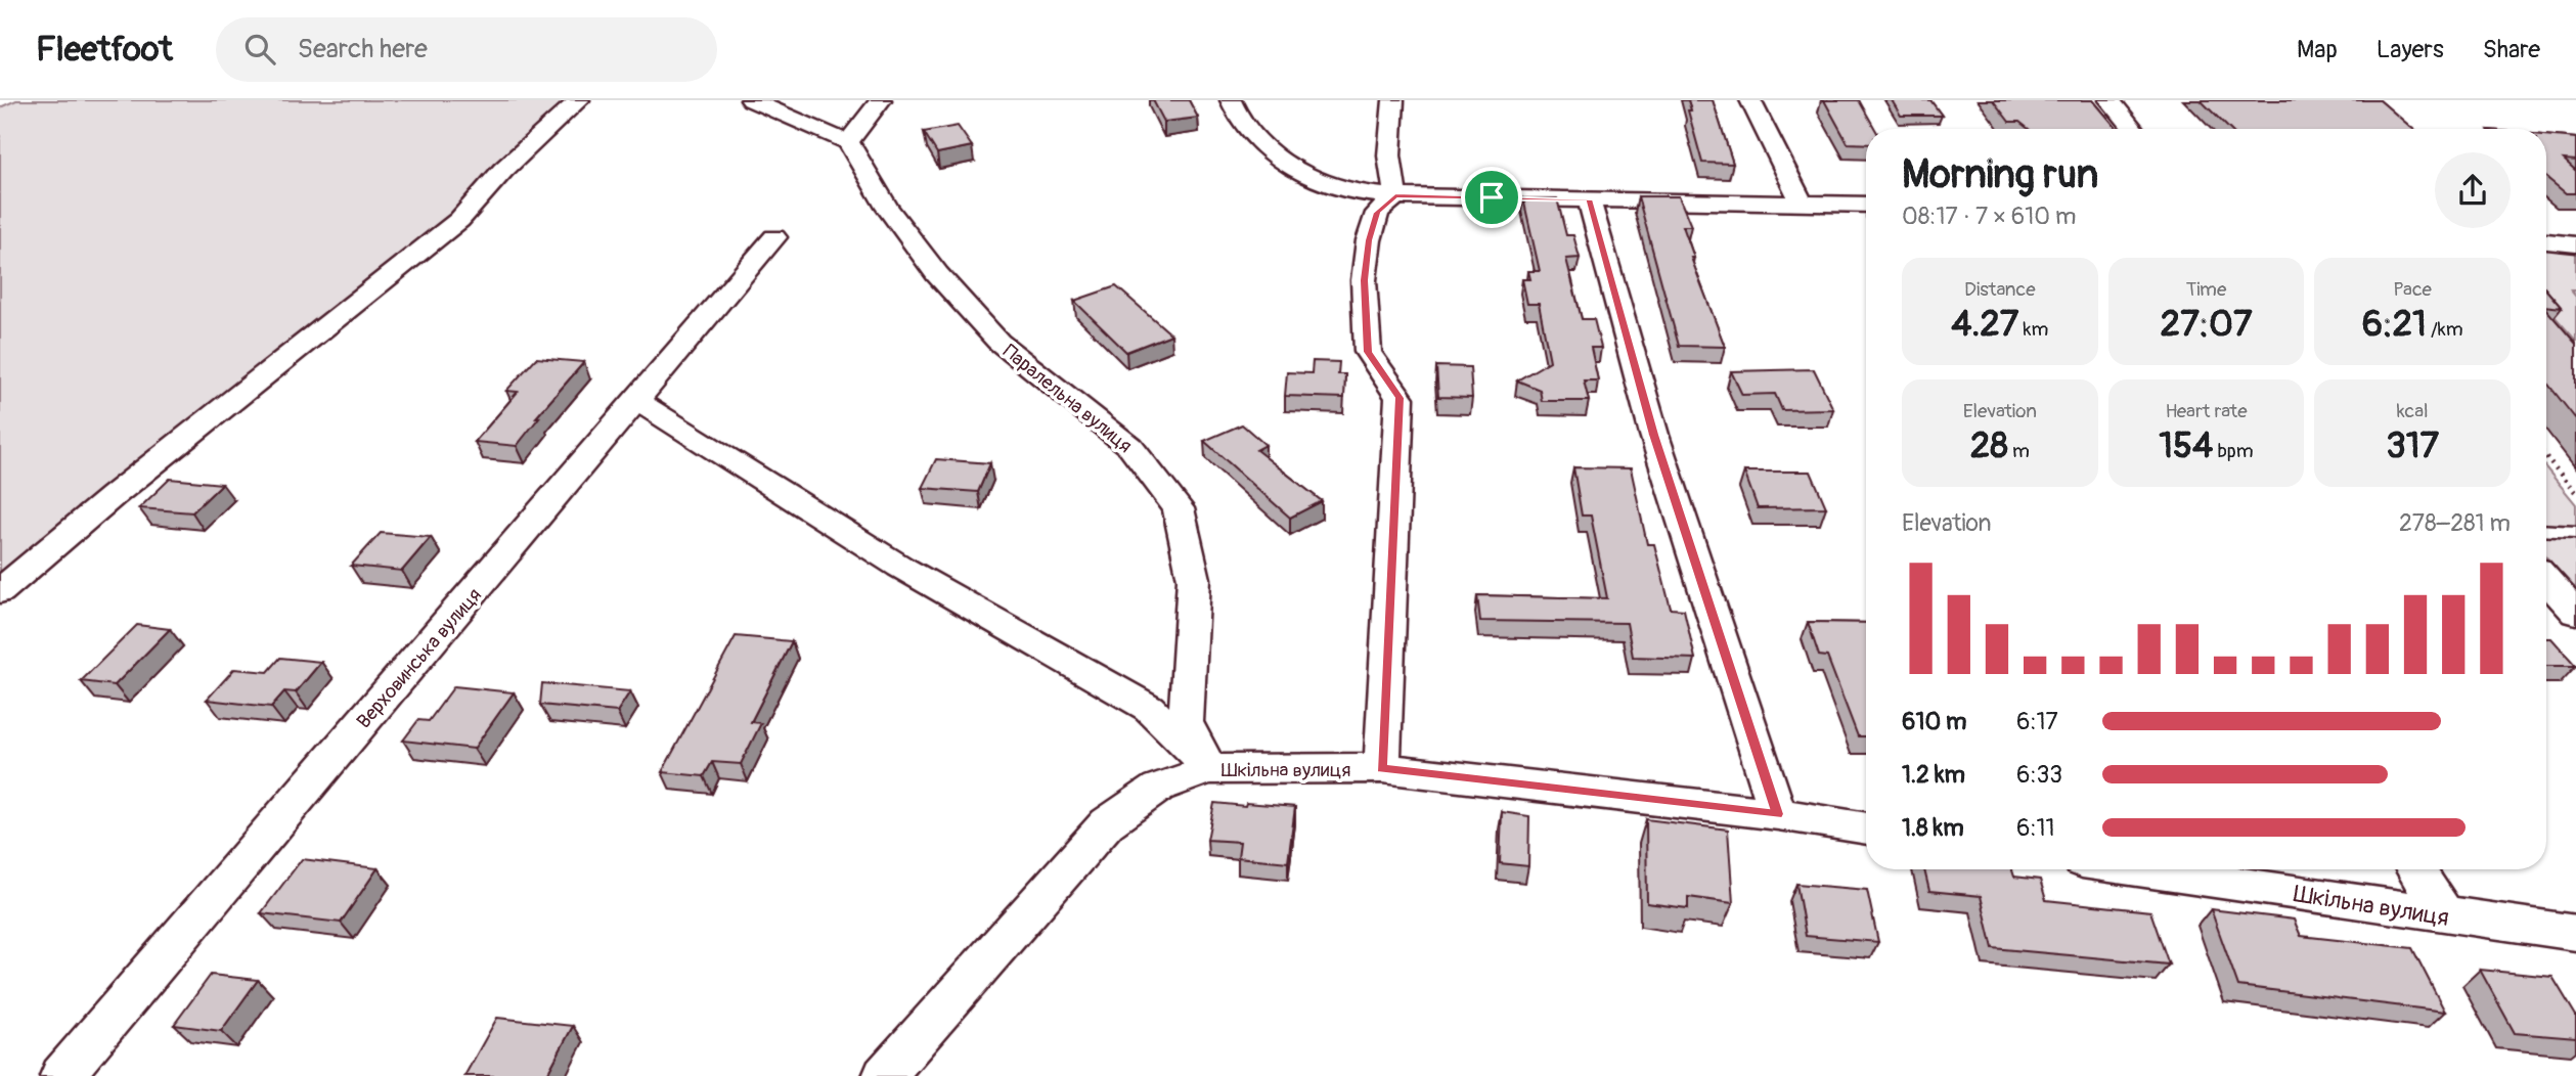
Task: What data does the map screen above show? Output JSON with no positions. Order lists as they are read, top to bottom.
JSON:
{
  "streets": {
    "street": ["Паралельна вулиця", "Верховинська вулиця", "Шкільна вулиця"]
  },
  "crossings": [
    ["Паралельна вулиця", "Шкільна вулиця"]
  ],
  "page": {
    "header": "Fleetfoot",
    "search": "Search here",
    "nav": ["Map", "Layers", "Share"],
    "heading": ["Morning run", "08:17 · 7 × 610 m"],
    "stats": [
      ["Distance", "4.27 km"],
      ["Time", "27:07"],
      ["Pace", "6:21 /km"],
      ["Elevation", "28 m"],
      ["Heart rate", "154 bpm"],
      ["kcal", "317"]
    ],
    "chart": ["Elevation", "278–281 m"],
    "list": [
      {
        "name": "610 m",
        "note": "6:17"
      },
      {
        "name": "1.2 km",
        "note": "6:33"
      },
      {
        "name": "1.8 km",
        "note": "6:11"
      }
    ]
  }
}
